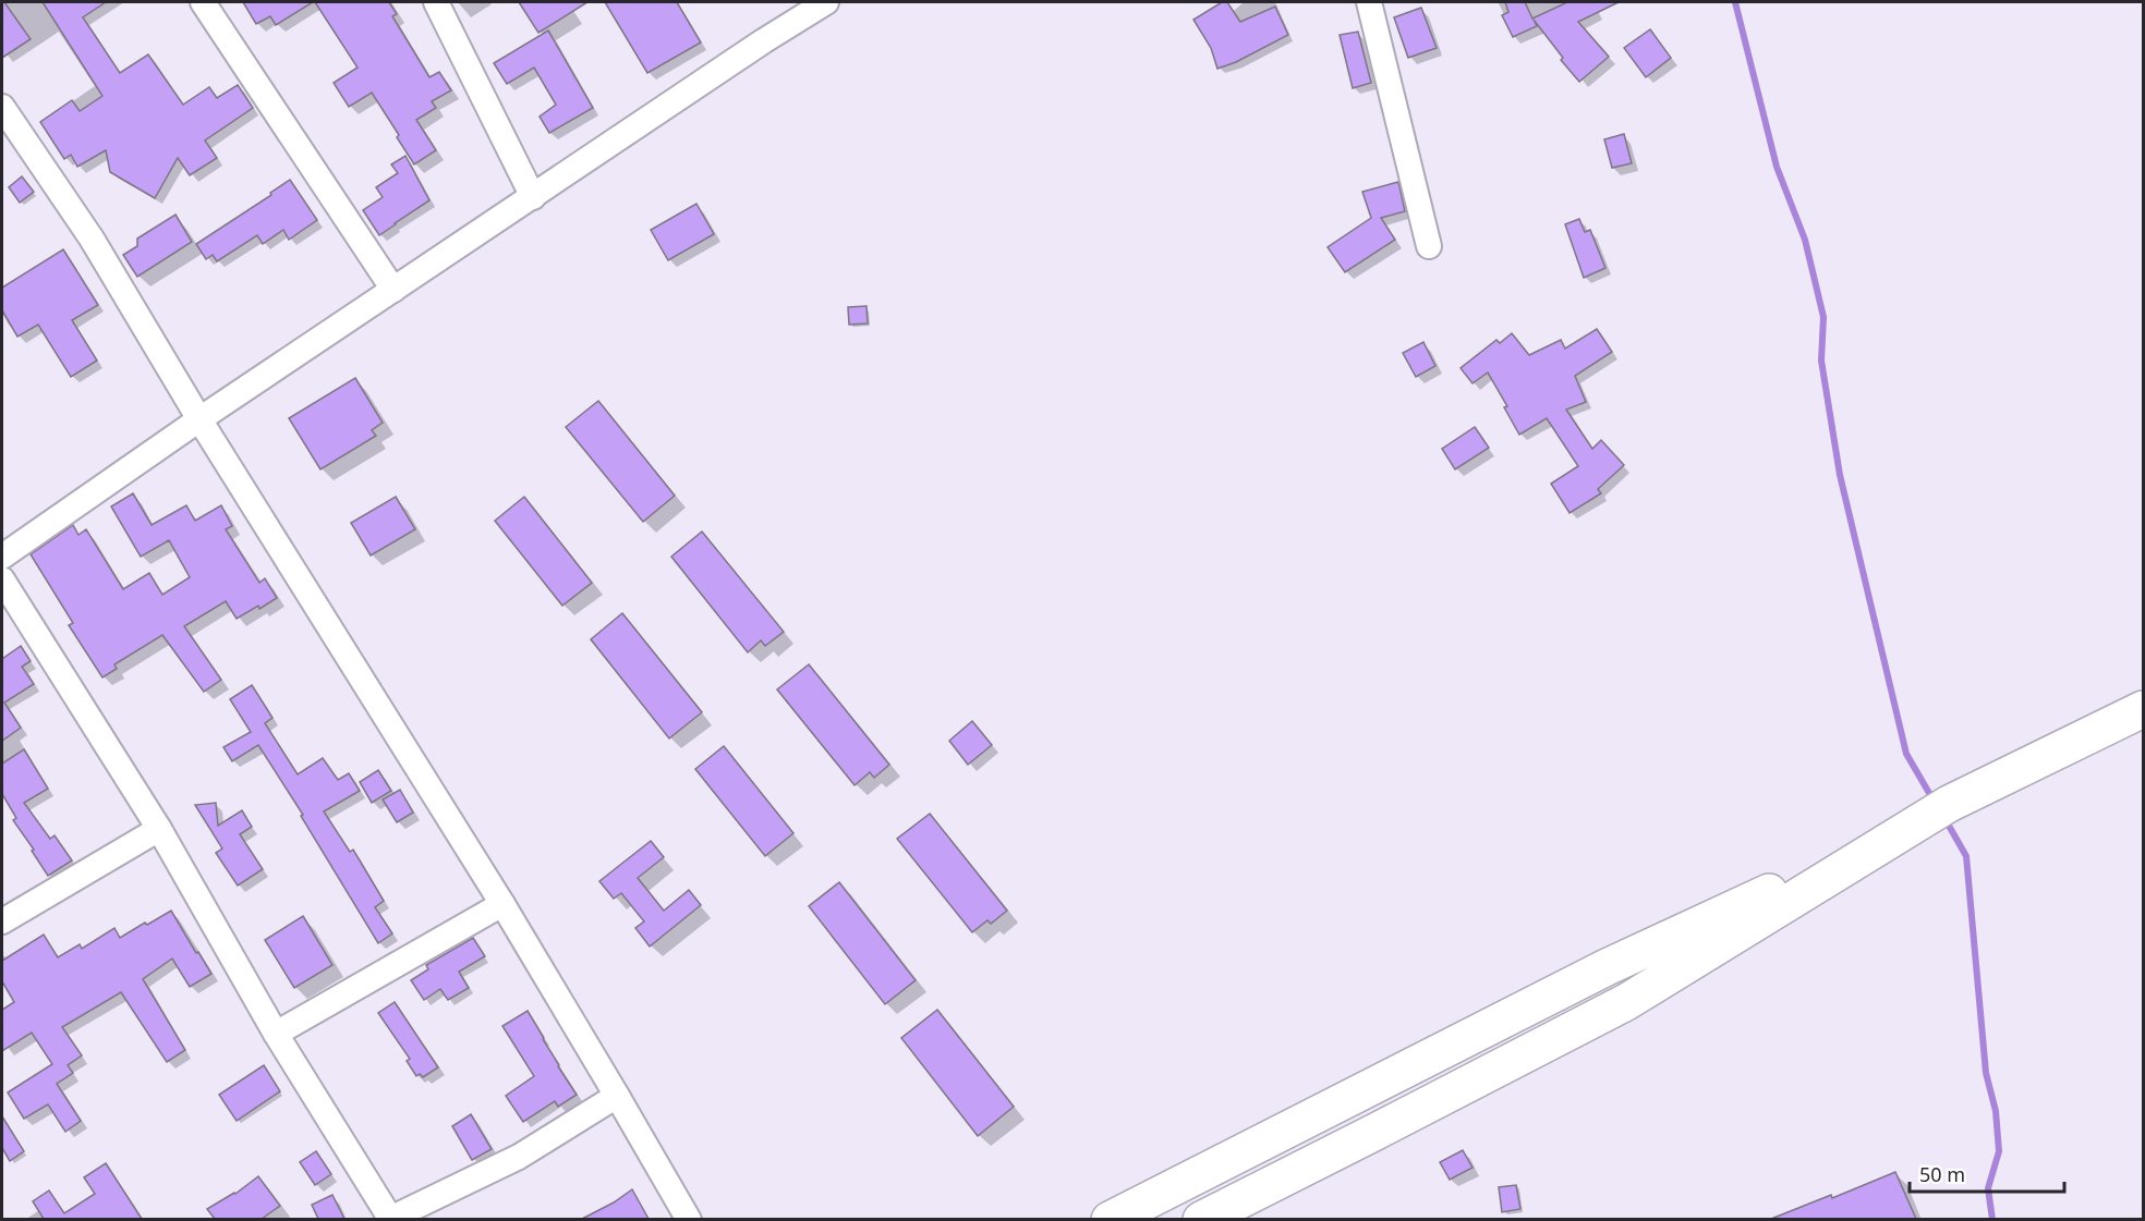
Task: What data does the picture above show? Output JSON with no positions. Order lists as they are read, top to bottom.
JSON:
{
  "scale_bar": "50 m"
}
